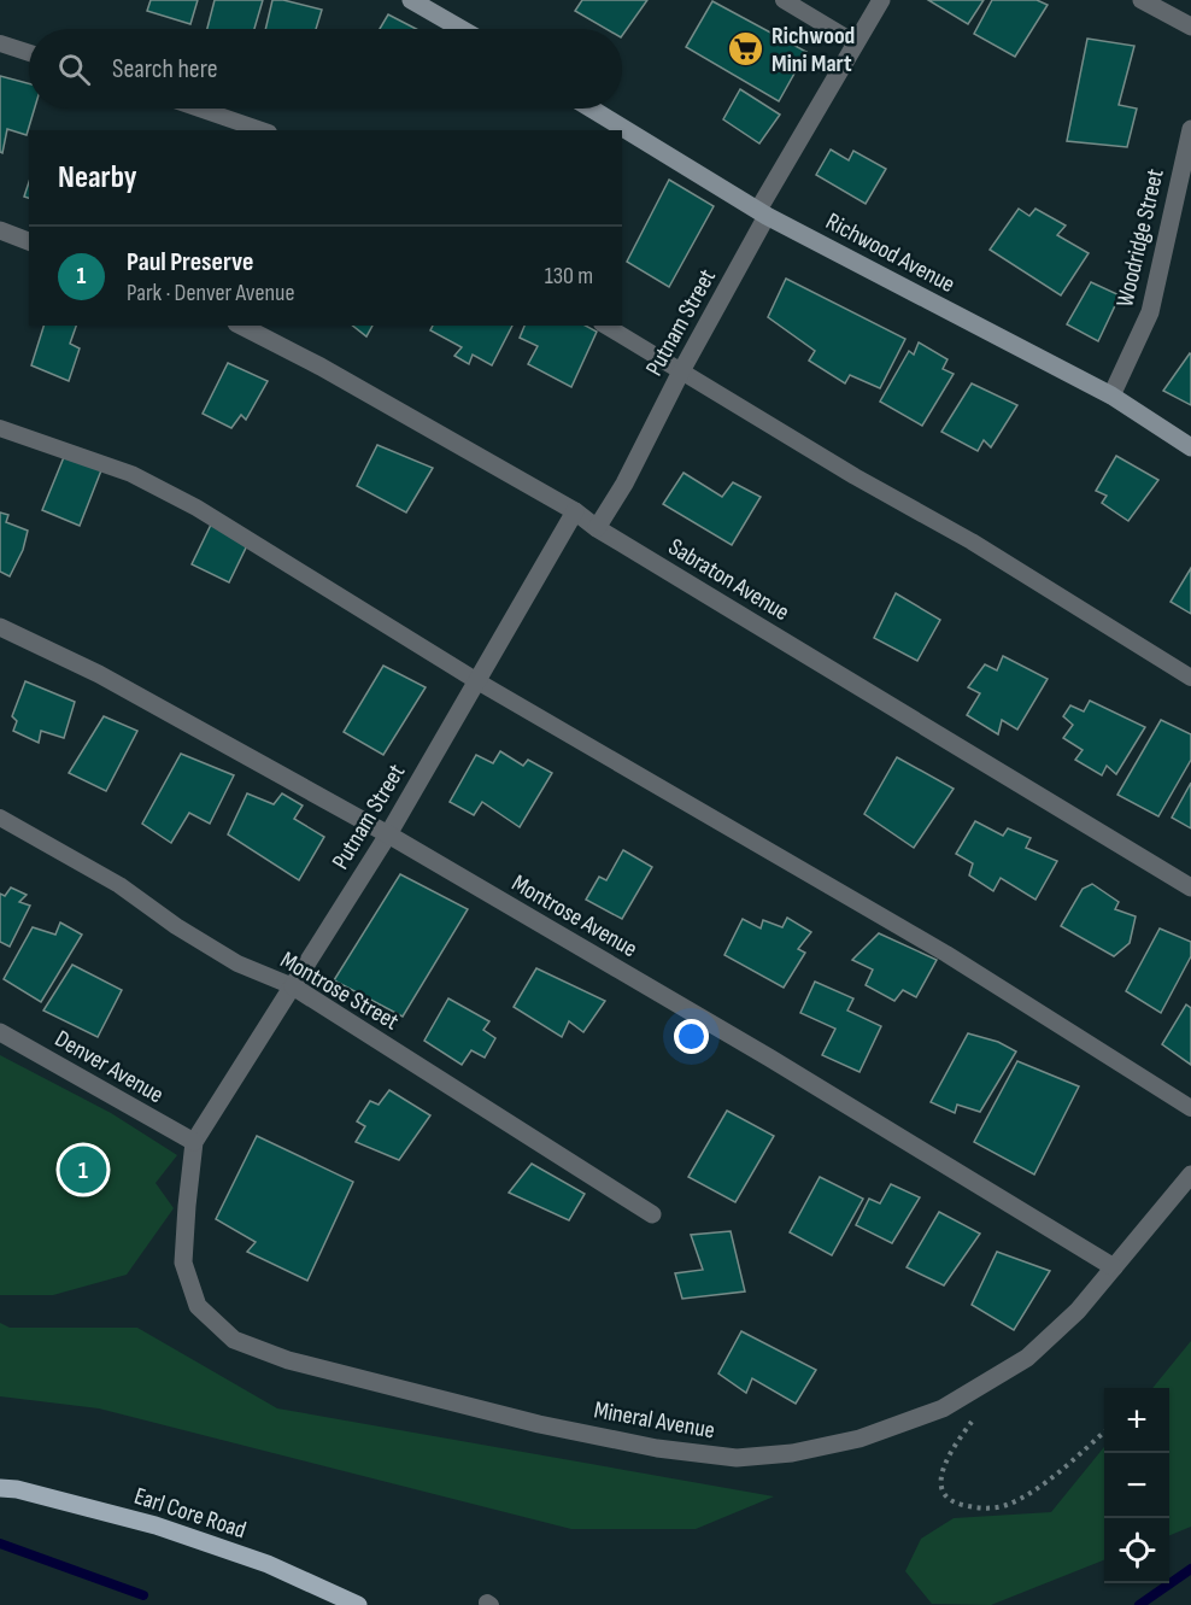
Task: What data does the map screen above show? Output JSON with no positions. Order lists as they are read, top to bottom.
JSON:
{
  "streets": {
    "main road": ["Earl Core Road"],
    "street": [
      "Woodridge Street",
      "Richwood Avenue",
      "Putnam Street",
      "Sabraton Avenue",
      "Montrose Avenue",
      "Montrose Street",
      "Denver Avenue",
      "Mineral Avenue"
    ]
  },
  "crossings": [
    ["Woodridge Street", "Richwood Avenue"],
    ["Richwood Avenue", "Putnam Street"],
    ["Putnam Street", "Sabraton Avenue"],
    ["Putnam Street", "Montrose Avenue"],
    ["Putnam Street", "Montrose Street"],
    ["Putnam Street", "Denver Avenue"],
    ["Putnam Street", "Mineral Avenue"],
    ["Montrose Avenue", "Mineral Avenue"],
    ["Denver Avenue", "Mineral Avenue"]
  ],
  "places": {
    "supermarket": ["Richwood Mini Mart"]
  },
  "page": {
    "search": "Search here",
    "heading": "Nearby",
    "list": [
      {
        "mark": "1",
        "name": "Paul Preserve",
        "note": "Park · Denver Avenue",
        "value": "130 m"
      }
    ],
    "pins": "1",
    "map_buttons": ["+", "−"]
  }
}
